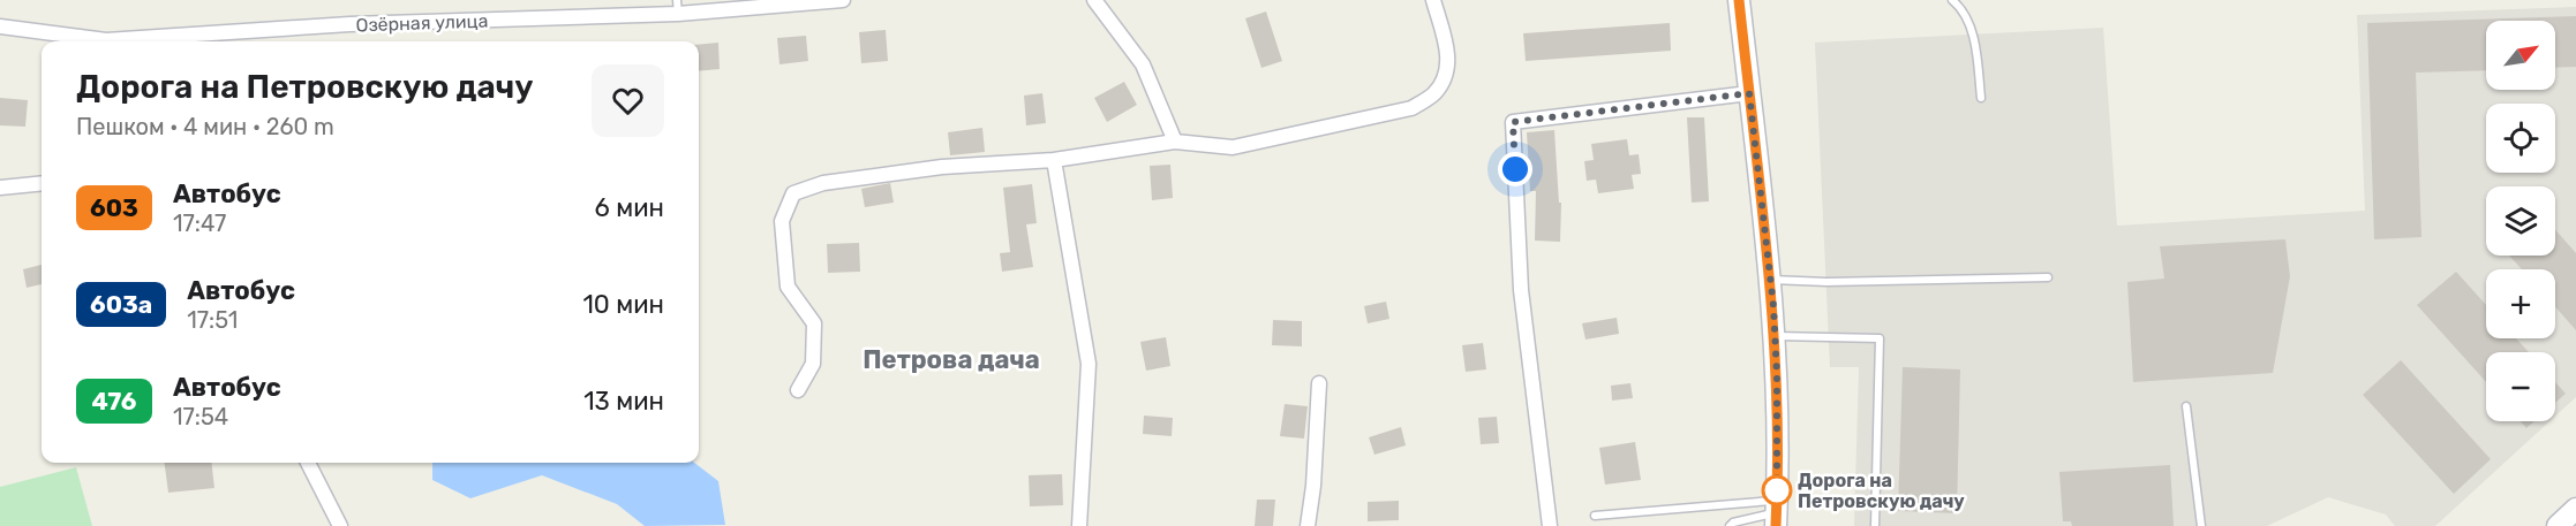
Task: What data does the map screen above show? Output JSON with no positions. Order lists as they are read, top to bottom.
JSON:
{
  "streets": {
    "street": ["Озёрная улица"]
  },
  "districts": ["Петрова дача"],
  "places": ["Дорога на Петровскую дачу"],
  "lines": ["bus line 603"],
  "north": "top right",
  "page": {
    "map_buttons": ["+", "−"],
    "heading": ["Дорога на Петровскую дачу", "Пешком · 4 мин · 260 m"],
    "list": [
      {
        "mark": "603",
        "name": "Автобус",
        "note": "17:47",
        "value": "6 мин"
      },
      {
        "mark": "603а",
        "name": "Автобус",
        "note": "17:51",
        "value": "10 мин"
      },
      {
        "mark": "476",
        "name": "Автобус",
        "note": "17:54",
        "value": "13 мин"
      }
    ]
  }
}
